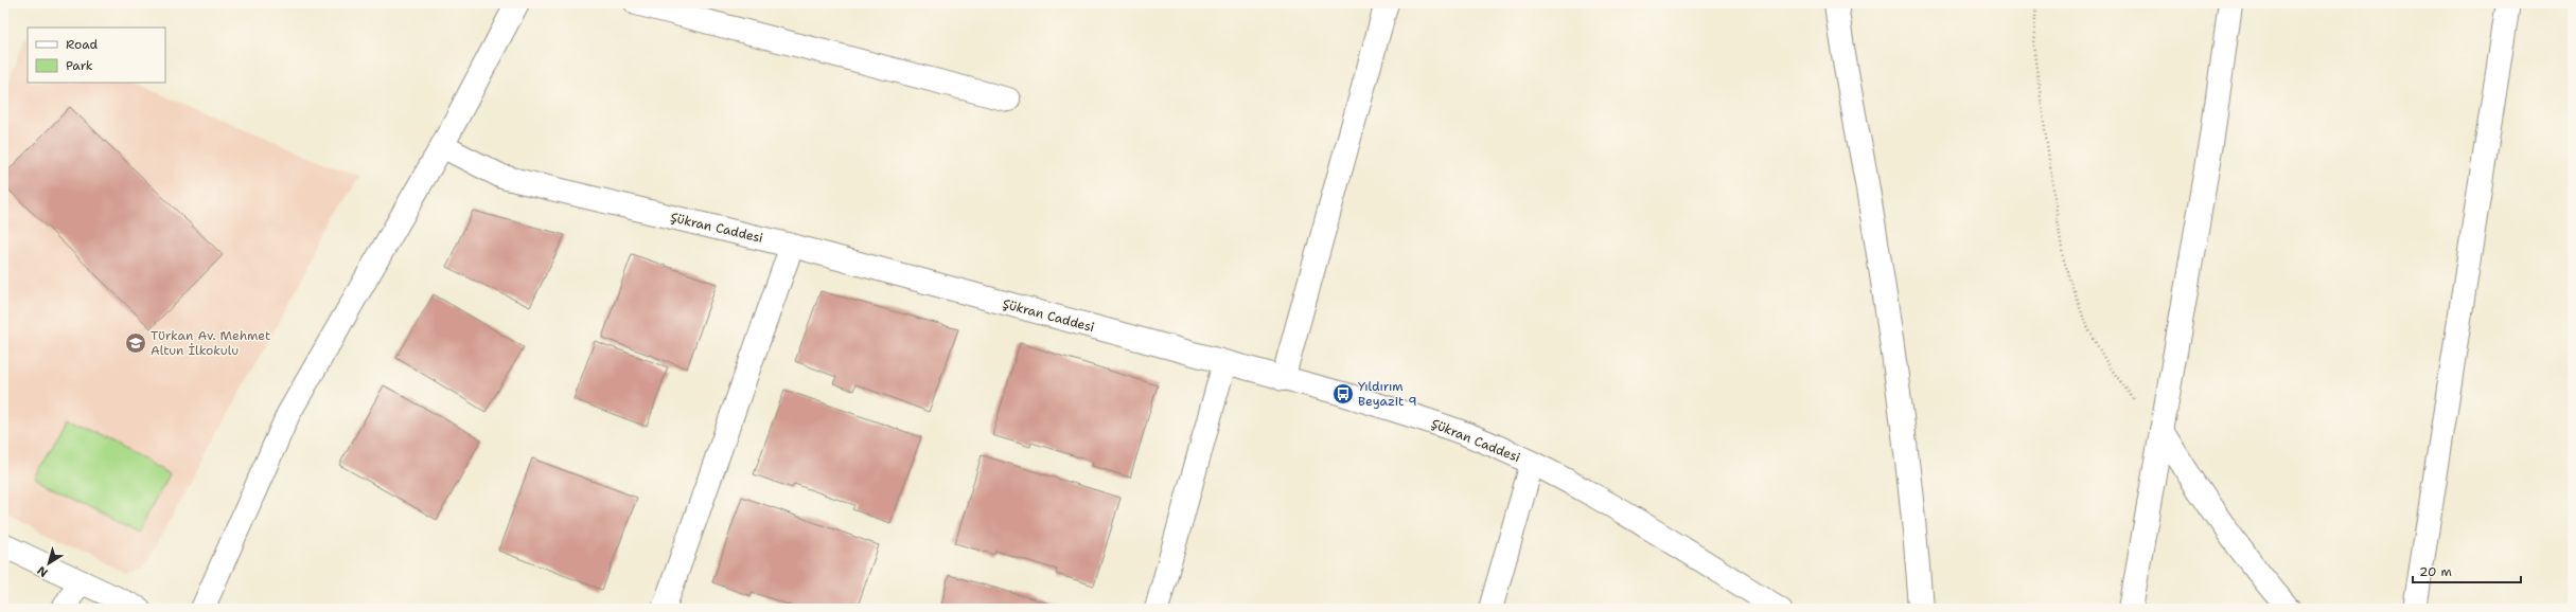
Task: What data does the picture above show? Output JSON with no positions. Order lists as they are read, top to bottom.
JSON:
{
  "streets": {
    "street": ["Şükran Caddesi"]
  },
  "places": {
    "school or university": ["Türkan Av. Mehmet Altun İlkokulu"],
    "bus stop": ["Yıldırım Beyazit 9"]
  },
  "legend": ["Road", "Park"],
  "scale_bar": "20 m",
  "north": "bottom left"
}
